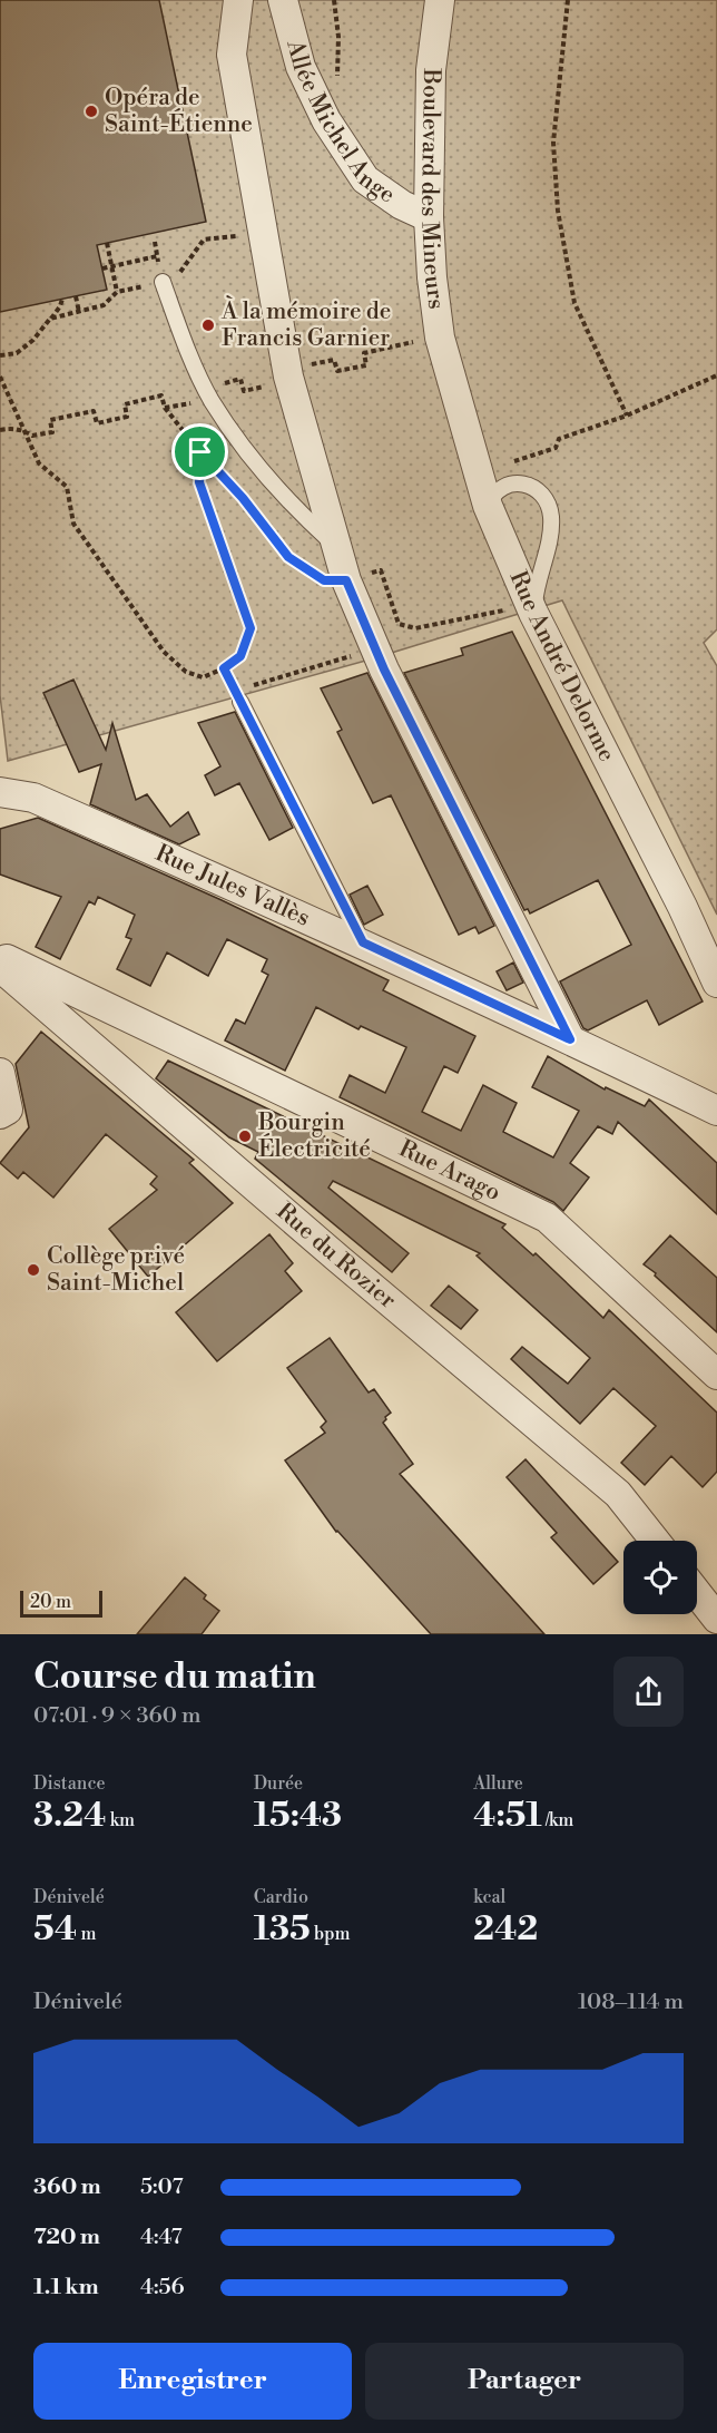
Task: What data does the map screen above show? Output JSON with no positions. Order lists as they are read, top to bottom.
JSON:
{
  "streets": {
    "street": [
      "Allée Michel Ange",
      "Boulevard des Mineurs",
      "Rue André Delorme",
      "Rue Jules Vallès",
      "Rue Arago",
      "Rue du Rozier"
    ]
  },
  "crossings": [
    ["Allée Michel Ange", "Boulevard des Mineurs"],
    ["Boulevard des Mineurs", "Rue André Delorme"]
  ],
  "places": [
    "Opéra de Saint-Étienne",
    "À la mémoire de Francis Garnier",
    "Bourgin Électricité",
    "Collège privé Saint-Michel"
  ],
  "scale_bar": "20 m",
  "page": {
    "scale": "20 m",
    "heading": ["Course du matin", "07:01 · 9 × 360 m"],
    "stats": [
      ["Distance", "3.24 km"],
      ["Durée", "15:43"],
      ["Allure", "4:51 /km"],
      ["Dénivelé", "54 m"],
      ["Cardio", "135 bpm"],
      ["kcal", "242"]
    ],
    "chart": ["Dénivelé", "108–114 m"],
    "list": [
      {
        "name": "360 m",
        "note": "5:07"
      },
      {
        "name": "720 m",
        "note": "4:47"
      },
      {
        "name": "1.1 km",
        "note": "4:56"
      }
    ],
    "buttons": ["Enregistrer", "Partager"]
  }
}
